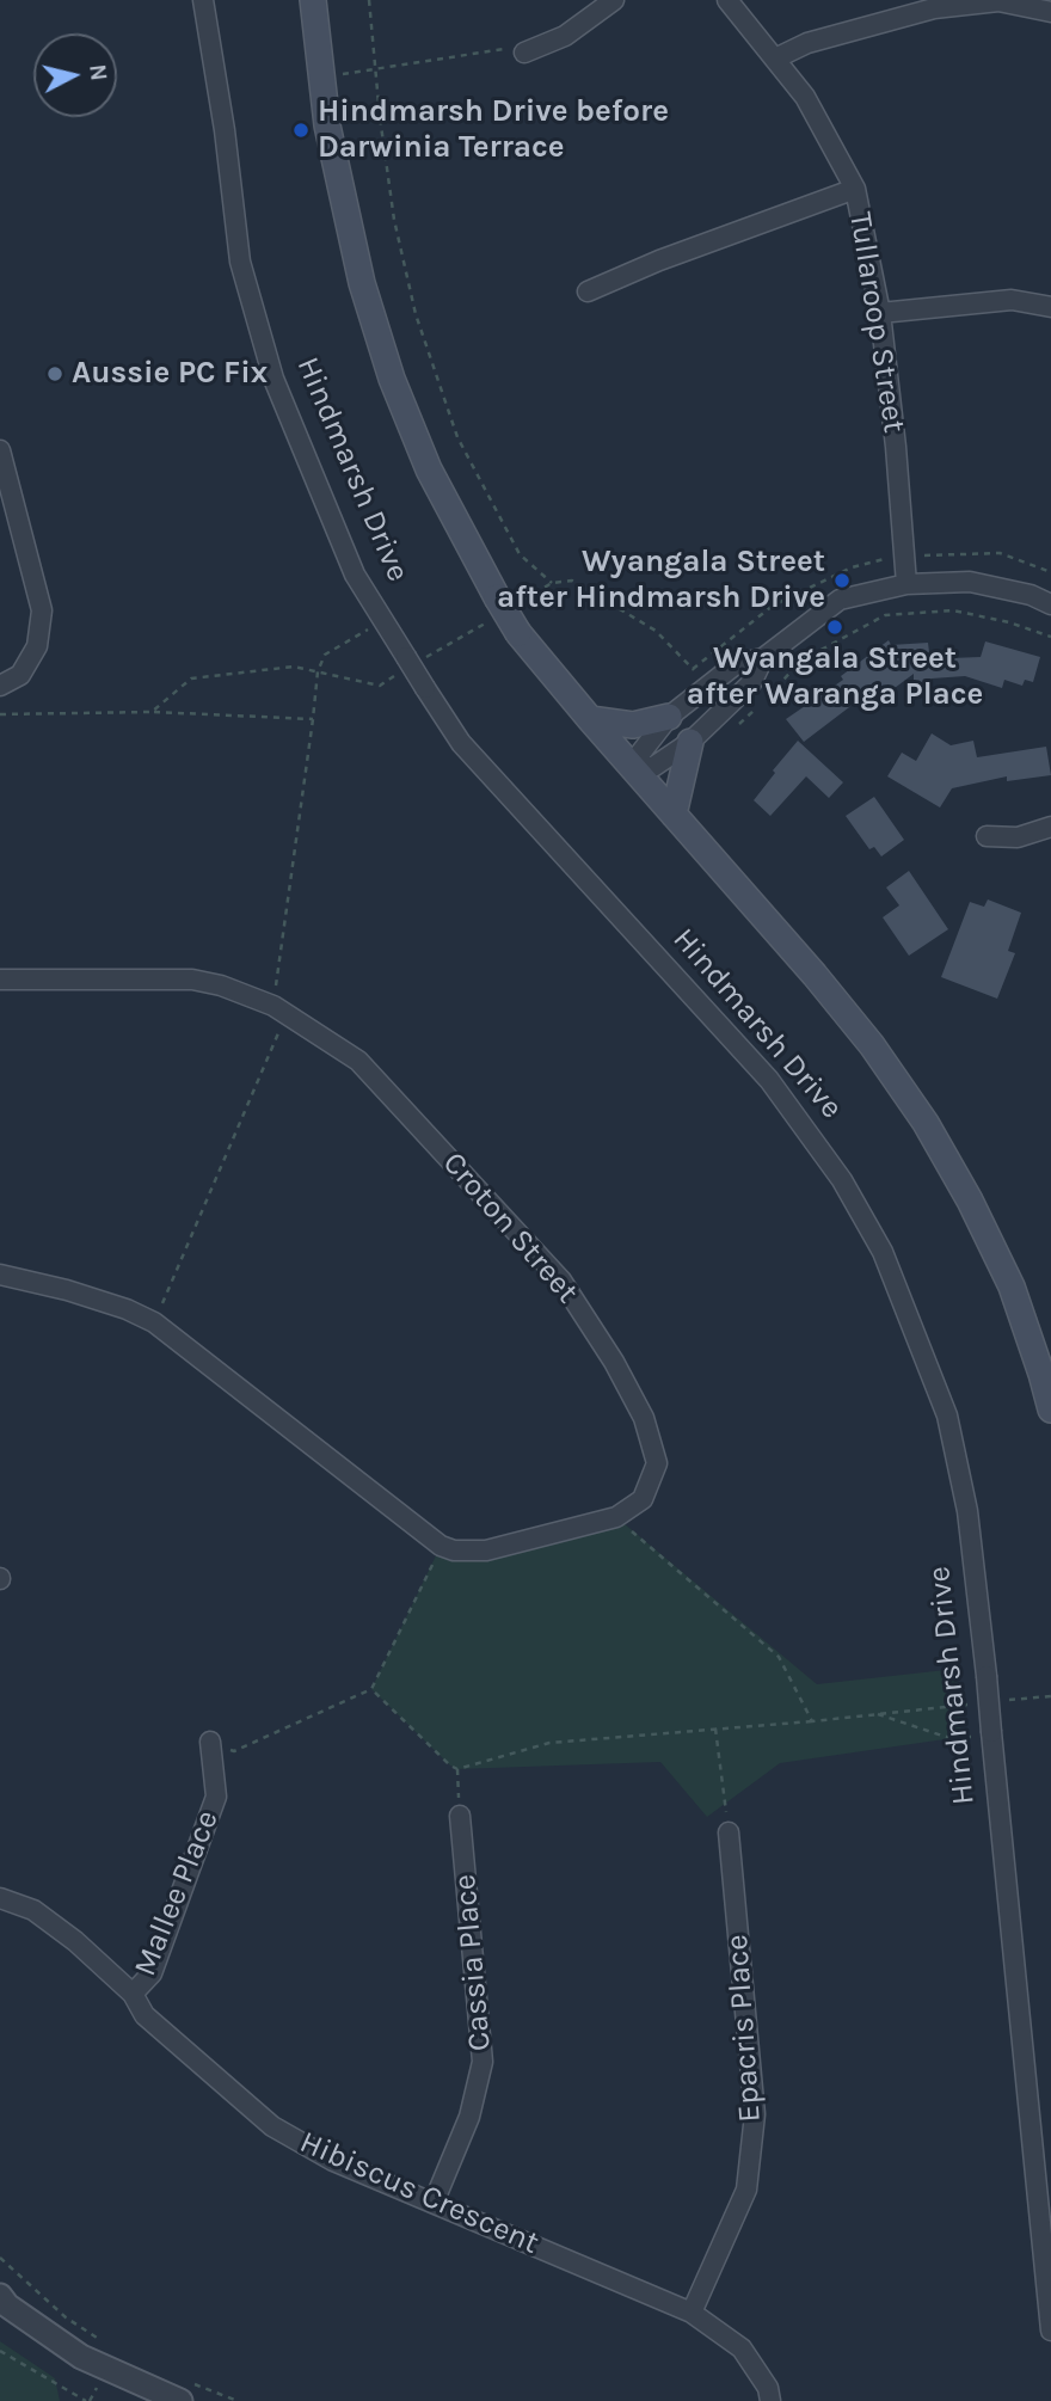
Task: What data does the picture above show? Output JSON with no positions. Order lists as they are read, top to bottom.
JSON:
{
  "streets": {
    "street": [
      "Tullaroop Street",
      "Hindmarsh Drive",
      "Croton Street",
      "Mallee Place",
      "Cassia Place",
      "Epacris Place",
      "Hibiscus Crescent"
    ]
  },
  "crossings": [
    ["Mallee Place", "Hibiscus Crescent"],
    ["Cassia Place", "Hibiscus Crescent"],
    ["Epacris Place", "Hibiscus Crescent"]
  ],
  "places": [
    "Hindmarsh Drive before Darwinia Terrace",
    "Aussie PC Fix",
    "Wyangala Street after Hindmarsh Drive",
    "Wyangala Street after Waranga Place"
  ],
  "north": "right"
}
